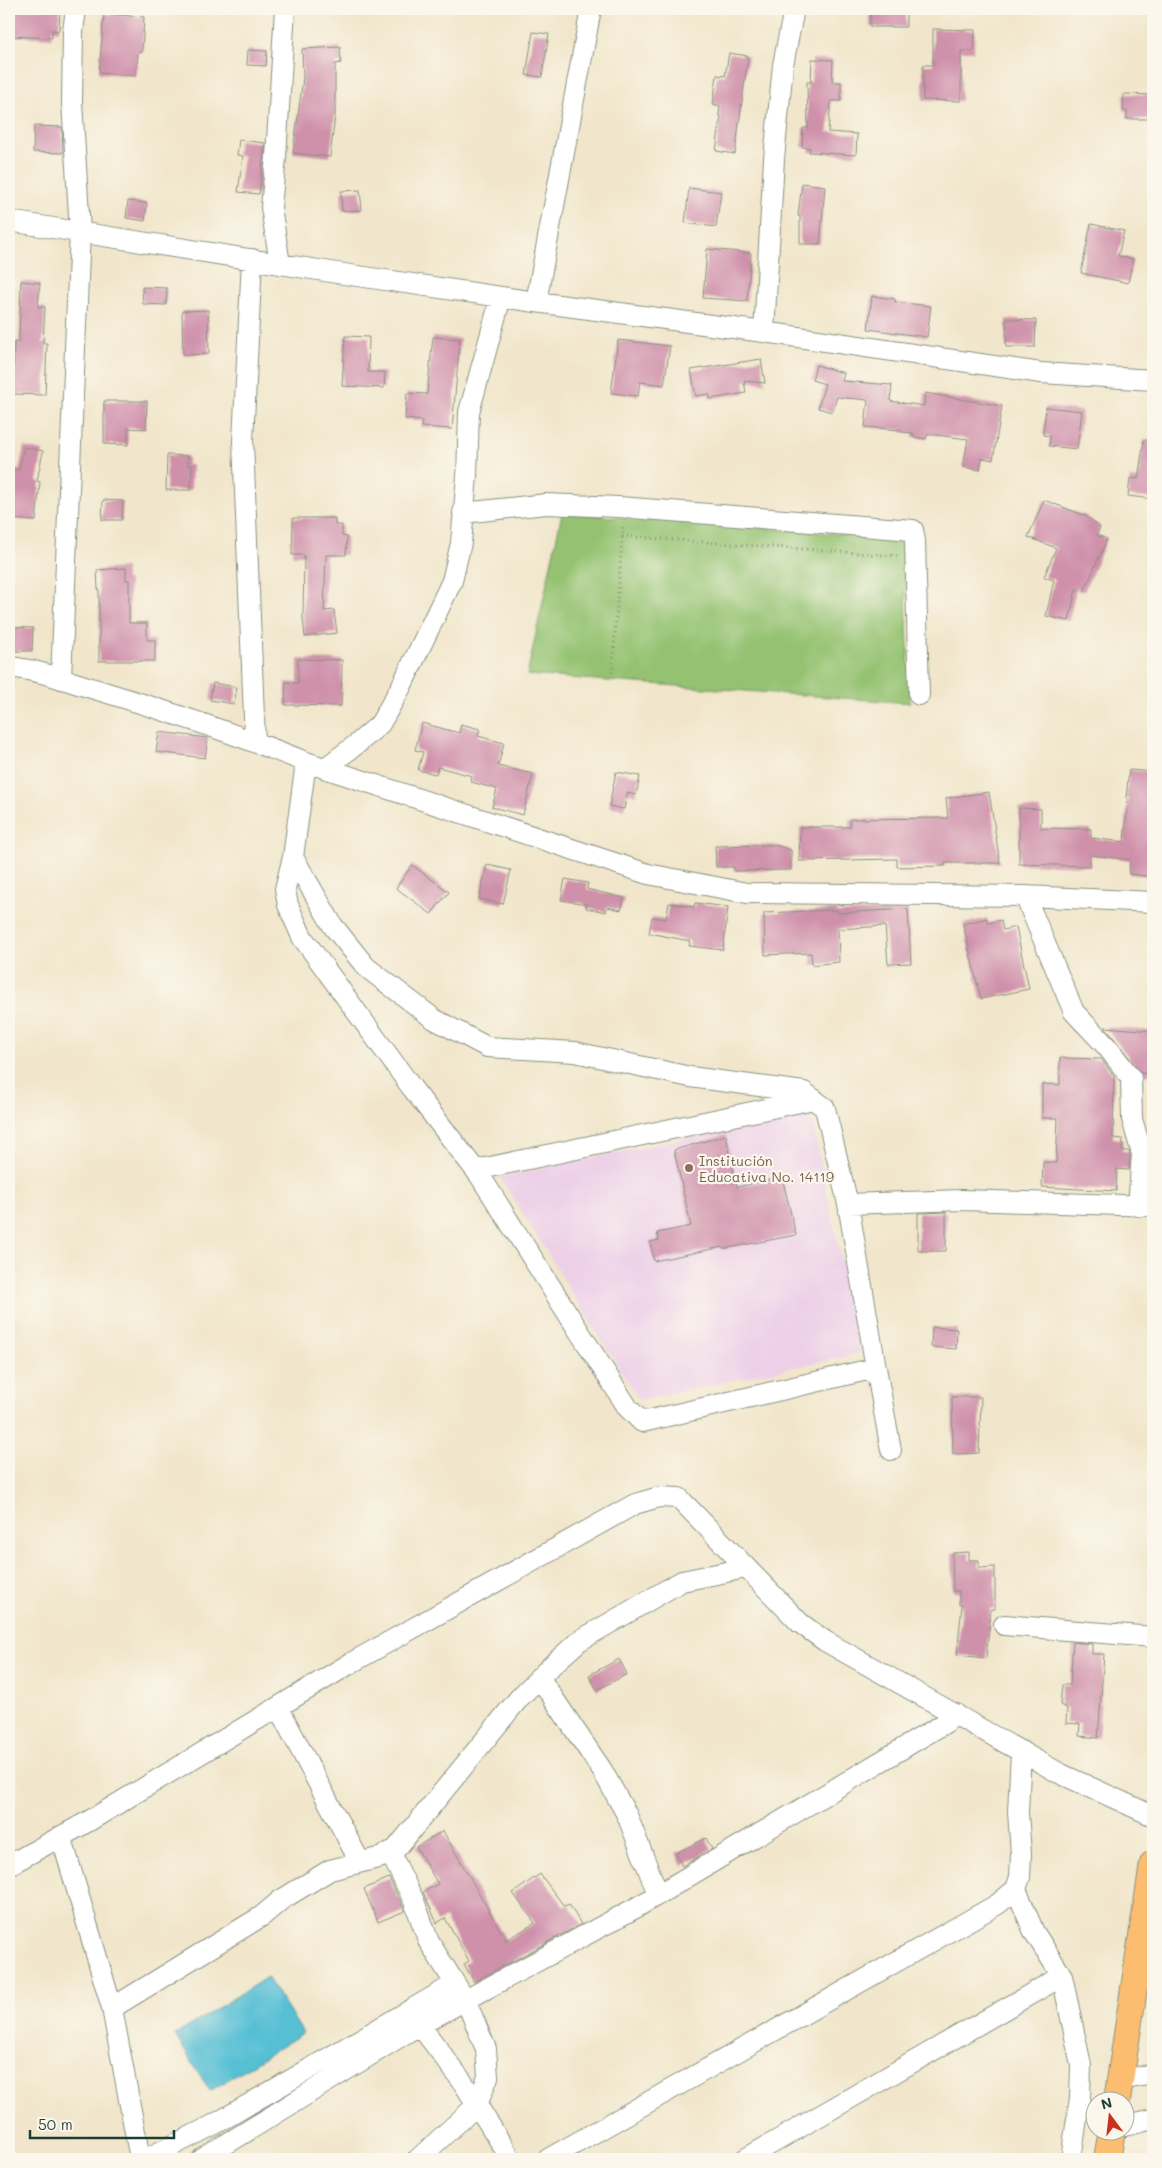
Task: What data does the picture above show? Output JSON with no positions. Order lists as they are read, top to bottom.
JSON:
{
  "places": ["Institución Educativa No. 14119"],
  "scale_bar": "50 m",
  "north": "top"
}
